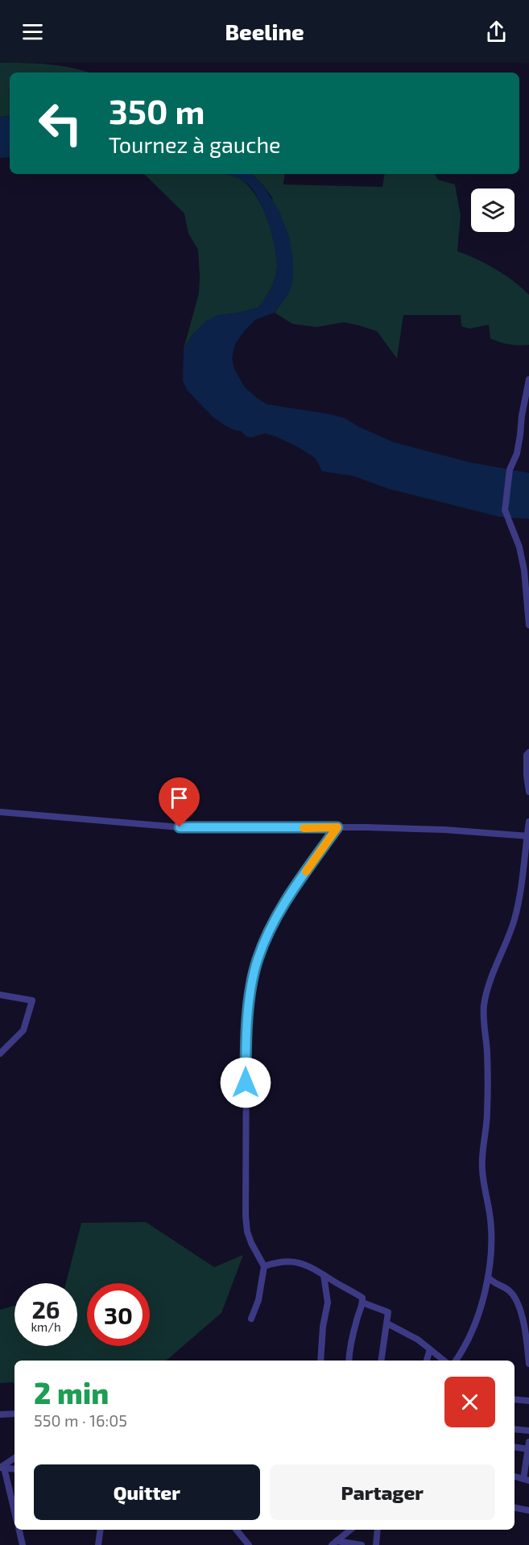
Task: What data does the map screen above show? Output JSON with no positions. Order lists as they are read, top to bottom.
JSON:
{
  "page": {
    "header": "Beeline",
    "turn": ["350 m", "Tournez à gauche"],
    "speed": "26 km/h",
    "limit": "30",
    "heading": ["2 min", "550 m · 16:05"],
    "buttons": ["Quitter", "Partager"]
  }
}
